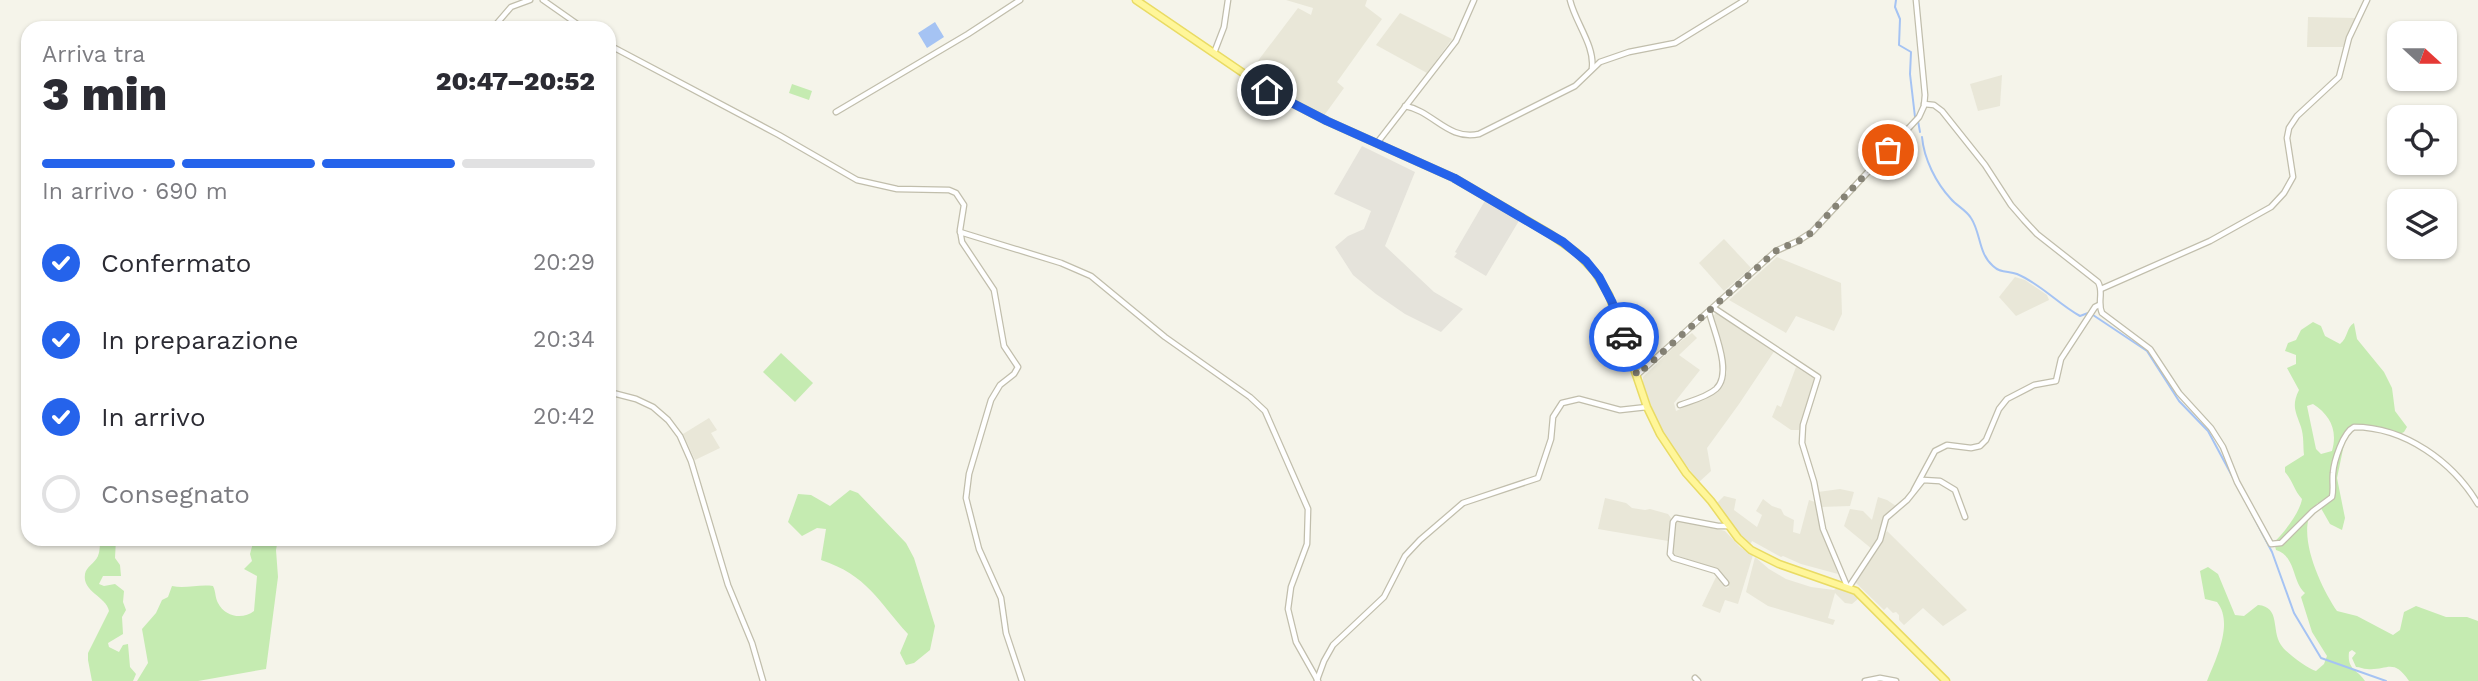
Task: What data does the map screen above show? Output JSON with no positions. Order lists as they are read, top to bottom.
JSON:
{
  "north": "right",
  "page": {
    "heading": ["3 min", "Arriva tra", "20:47–20:52"],
    "bar": "In arrivo · 690 m",
    "list": [
      ["Confermato", "20:29"],
      ["In preparazione", "20:34"],
      ["In arrivo", "20:42"],
      "Consegnato"
    ]
  }
}
